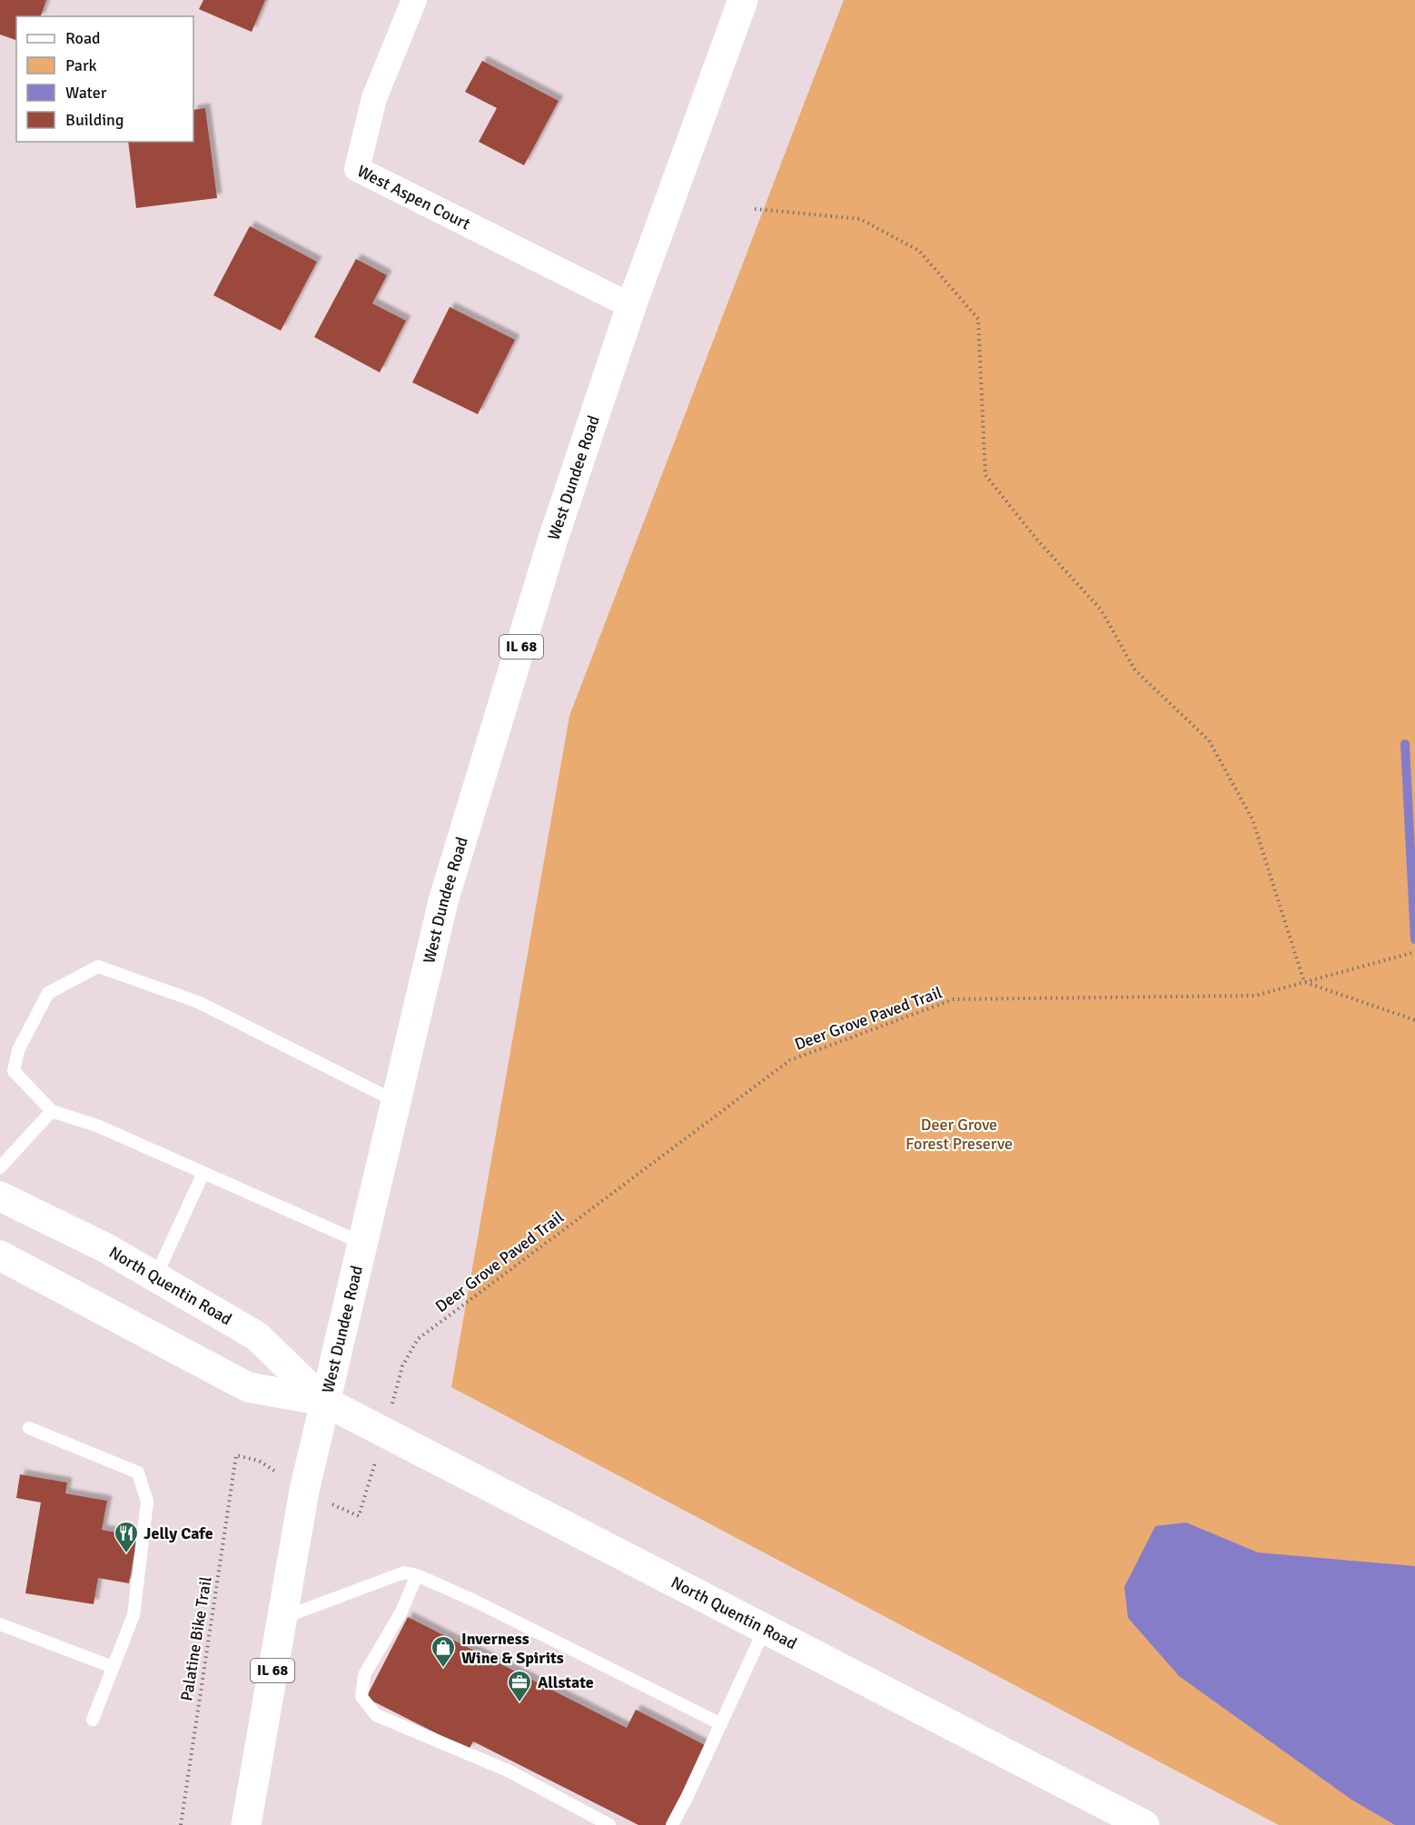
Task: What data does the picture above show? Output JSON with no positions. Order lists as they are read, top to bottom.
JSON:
{
  "streets": {
    "main road": ["West Dundee Road", "IL 68", "North Quentin Road"],
    "street": ["West Aspen Court"],
    "path": ["Deer Grove Paved Trail", "Palatine Bike Trail"]
  },
  "crossings": [
    ["West Aspen Court", "West Dundee Road"],
    ["West Dundee Road", "North Quentin Road"]
  ],
  "parks": ["Deer Grove Forest Preserve"],
  "places": {
    "restaurant": ["Jelly Cafe"],
    "shop": ["Inverness Wine & Spirits"],
    "office": ["Allstate"]
  },
  "legend": [
    "Road",
    "Park",
    "Water",
    "Building"
  ]
}
